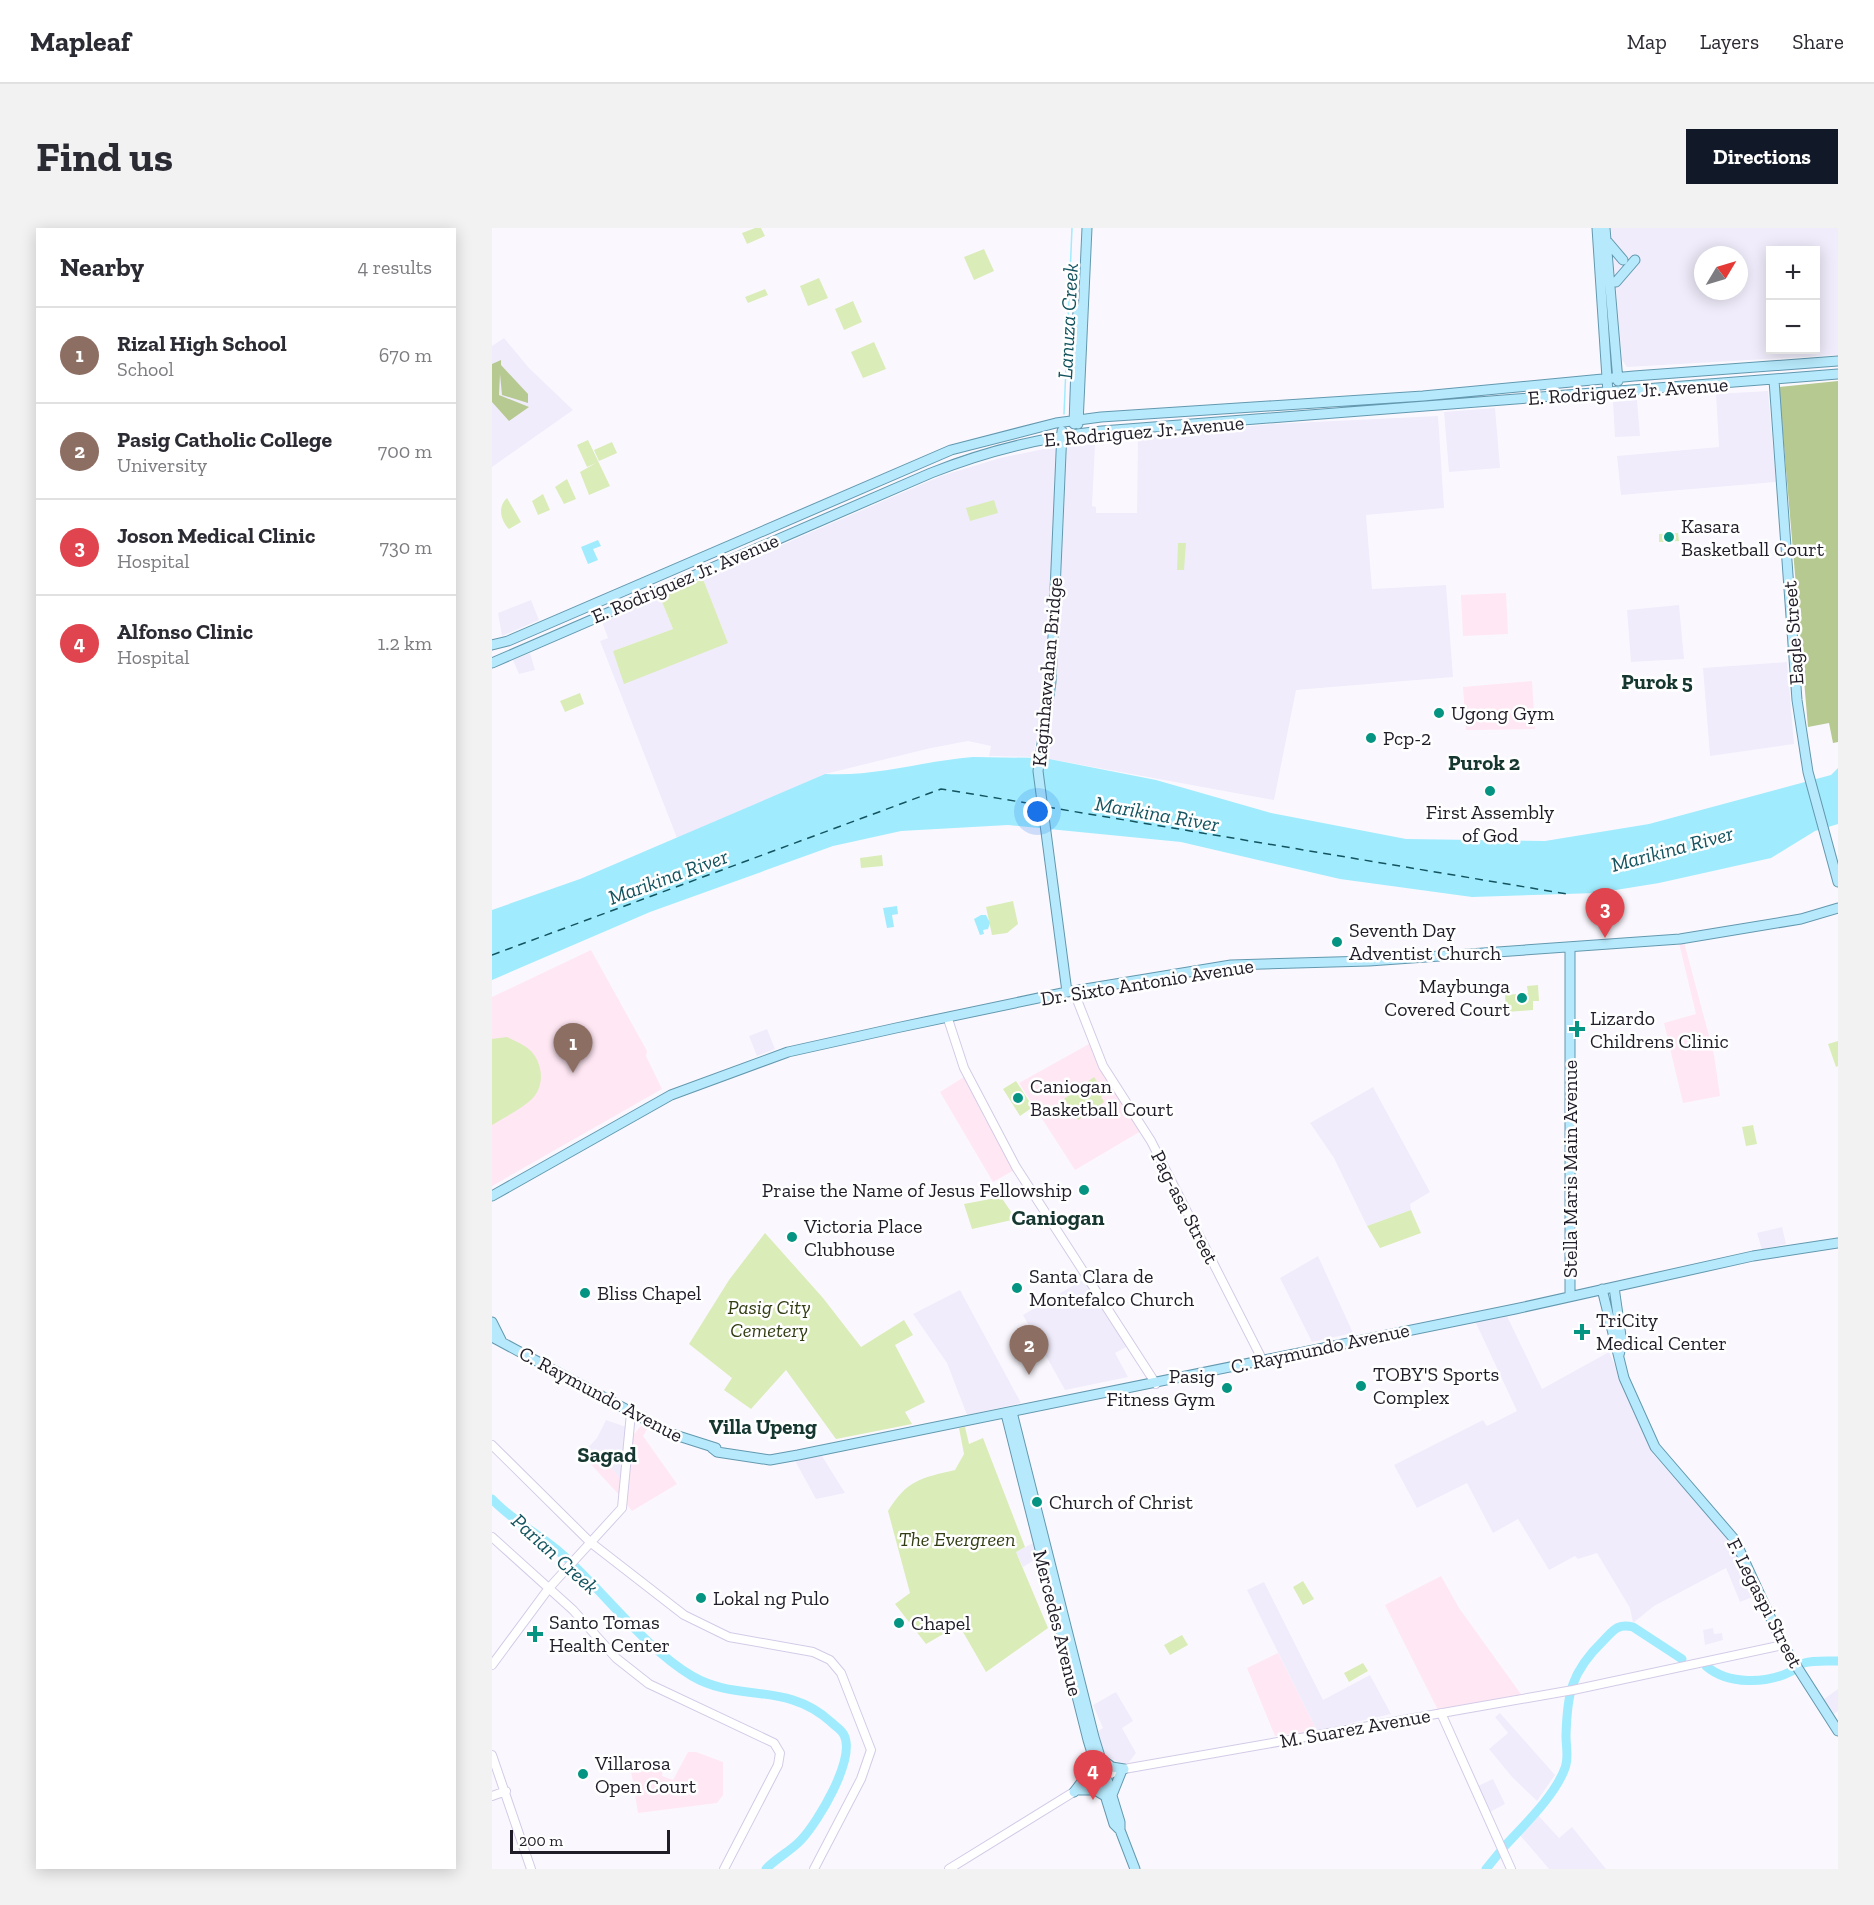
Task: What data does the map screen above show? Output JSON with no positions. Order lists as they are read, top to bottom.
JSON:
{
  "streets": {
    "main road": [
      "E. Rodriguez Jr. Avenue",
      "Eagle Street",
      "Kaginhawahan Bridge",
      "Dr. Sixto Antonio Avenue",
      "Stella Maris Main Avenue",
      "C. Raymundo Avenue",
      "F. Legaspi Street",
      "Mercedes Avenue"
    ],
    "street": ["Pag-asa Street", "M. Suarez Avenue"]
  },
  "crossings": [
    ["E. Rodriguez Jr. Avenue", "Eagle Street"],
    ["E. Rodriguez Jr. Avenue", "Kaginhawahan Bridge"],
    ["Kaginhawahan Bridge", "Dr. Sixto Antonio Avenue"],
    ["Kaginhawahan Bridge", "Pag-asa Street"],
    ["Dr. Sixto Antonio Avenue", "Stella Maris Main Avenue"],
    ["Dr. Sixto Antonio Avenue", "Pag-asa Street"],
    ["Stella Maris Main Avenue", "C. Raymundo Avenue"],
    ["Pag-asa Street", "C. Raymundo Avenue"],
    ["C. Raymundo Avenue", "F. Legaspi Street"],
    ["C. Raymundo Avenue", "Mercedes Avenue"],
    ["F. Legaspi Street", "M. Suarez Avenue"],
    ["Mercedes Avenue", "M. Suarez Avenue"]
  ],
  "districts": [
    "Purok 5",
    "Purok 2",
    "Caniogan",
    "Villa Upeng",
    "Sagad"
  ],
  "water": ["Lanuza Creek", "Marikina River", "Parian Creek"],
  "parks": ["Pasig City Cemetery", "The Evergreen"],
  "places": {
    "other": [
      "Kasara Basketball Court",
      "Ugong Gym",
      "Pcp-2",
      "First Assembly of God",
      "Seventh Day Adventist Church",
      "Maybunga Covered Court",
      "Caniogan Basketball Court",
      "Praise the Name of Jesus Fellowship",
      "Victoria Place Clubhouse",
      "Santa Clara de Montefalco Church",
      "Bliss Chapel",
      "TOBY'S Sports Complex",
      "Pasig Fitness Gym",
      "Church of Christ",
      "Lokal ng Pulo",
      "Chapel",
      "Villarosa Open Court"
    ],
    "health": ["Lizardo Childrens Clinic", "TriCity Medical Center", "Santo Tomas Health Center"]
  },
  "scale_bar": "200 m",
  "north": "top right",
  "page": {
    "header": "Mapleaf",
    "nav": ["Map", "Layers", "Share"],
    "buttons": "Directions",
    "title": "Find us",
    "heading": ["Nearby", "4 results"],
    "map_buttons": ["+", "−"],
    "list": [
      {
        "mark": "1",
        "name": "Rizal High School",
        "note": "School",
        "value": "670 m"
      },
      {
        "mark": "2",
        "name": "Pasig Catholic College",
        "note": "University",
        "value": "700 m"
      },
      {
        "mark": "3",
        "name": "Joson Medical Clinic",
        "note": "Hospital",
        "value": "730 m"
      },
      {
        "mark": "4",
        "name": "Alfonso Clinic",
        "note": "Hospital",
        "value": "1.2 km"
      }
    ],
    "pins": [
      "3",
      "1",
      "2",
      "4"
    ],
    "scale": "200 m"
  }
}
